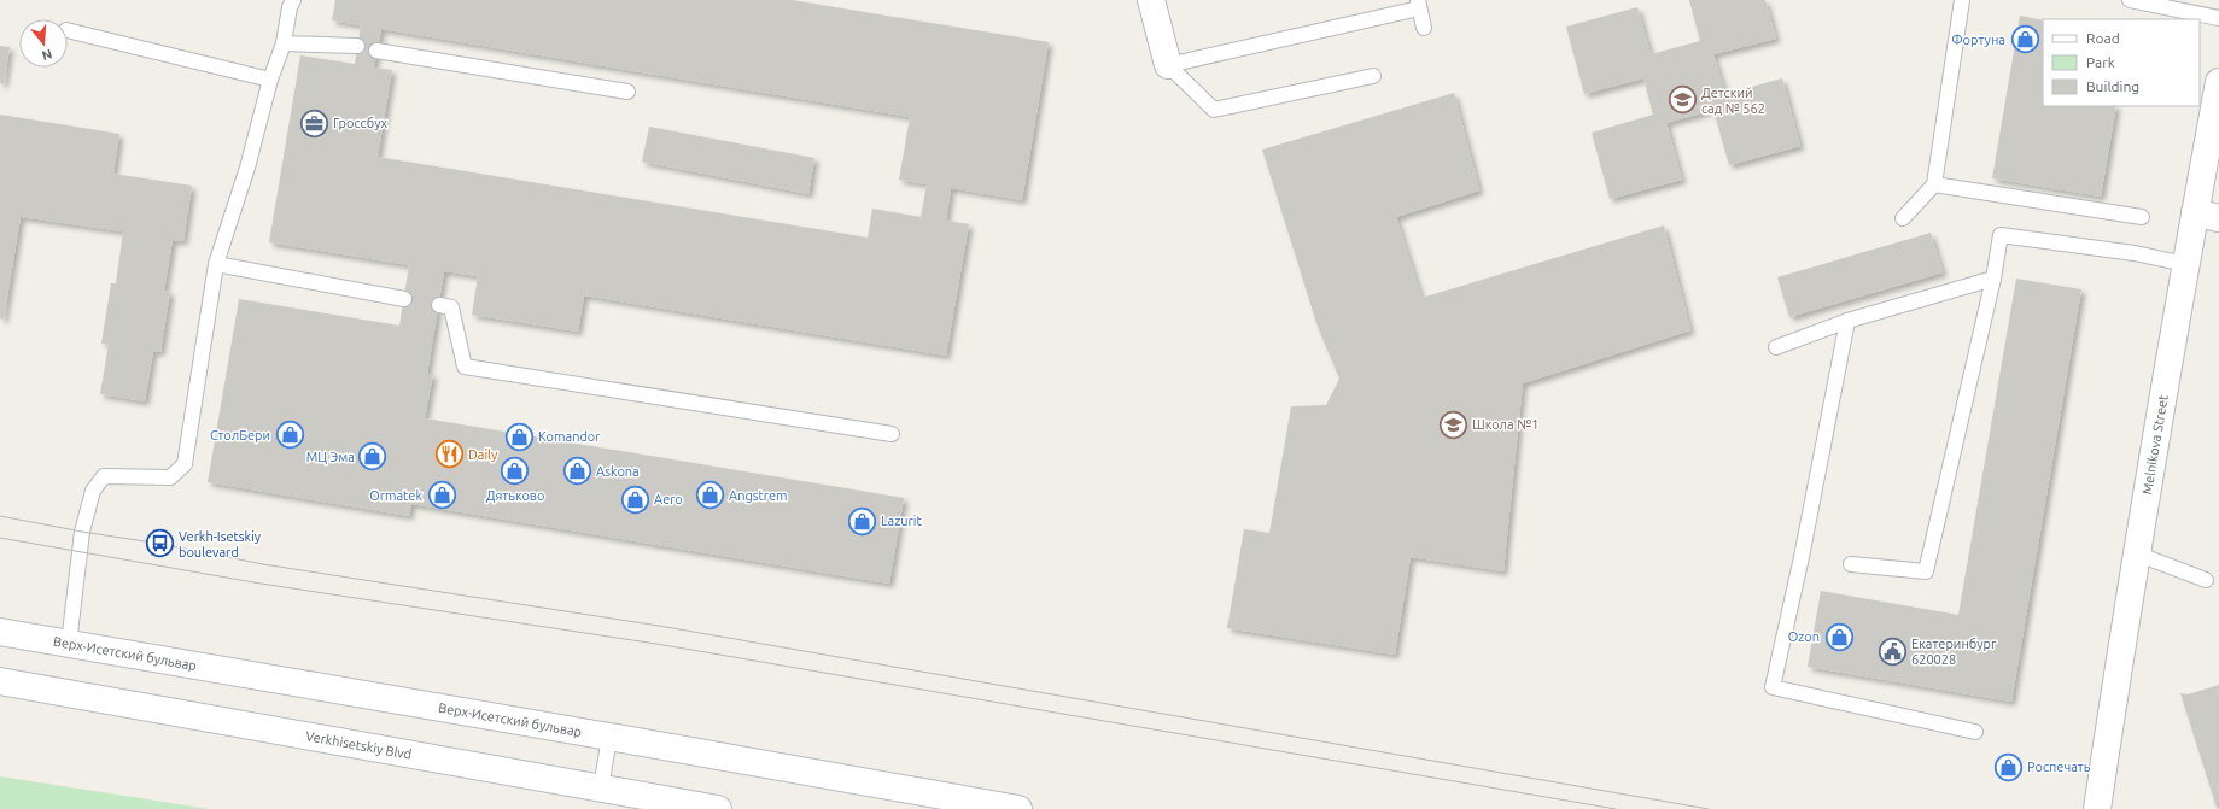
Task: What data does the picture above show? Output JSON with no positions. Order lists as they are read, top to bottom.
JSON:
{
  "streets": {
    "main road": ["Melnikova Street", "Верх-Исетский бульвар", "Verkhisetskiy Blvd"]
  },
  "places": {
    "shop": [
      "Фортуна",
      "СтолБери",
      "Komandor",
      "МЦ Эма",
      "Дятьково",
      "Askona",
      "Ormatek",
      "Angstrem",
      "Aero",
      "Lazurit",
      "Ozon",
      "Роспечать"
    ],
    "school or university": ["Детский сад № 562", "Школа №1"],
    "office": ["Гроссбух"],
    "restaurant": ["Daily"],
    "bus stop": ["Verkh-Isetskiy boulevard"],
    "public building": ["Екатеринбург 620028"]
  },
  "legend": ["Road", "Park", "Building"],
  "north": "bottom"
}
